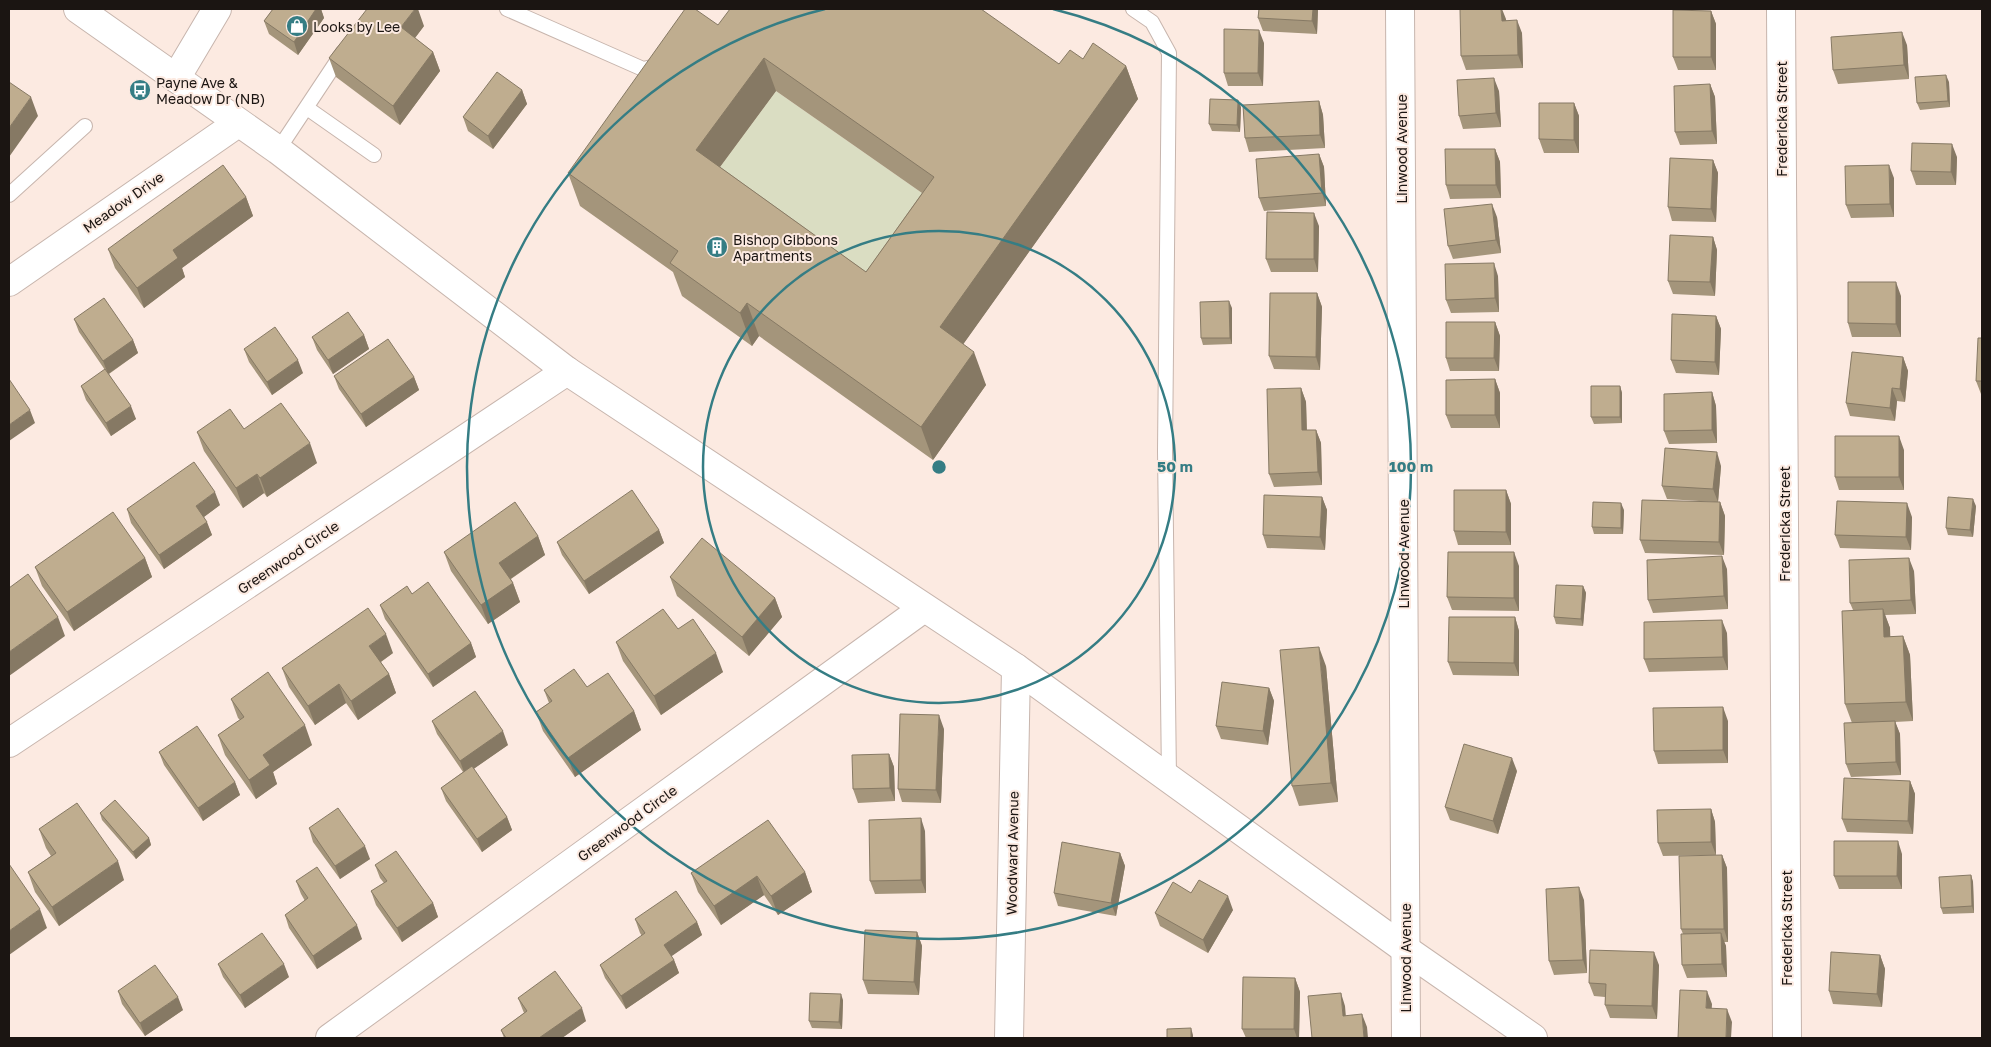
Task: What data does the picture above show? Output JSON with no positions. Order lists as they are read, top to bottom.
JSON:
{
  "streets": {
    "street": [
      "Fredericka Street",
      "Linwood Avenue",
      "Meadow Drive",
      "Greenwood Circle",
      "Woodward Avenue"
    ]
  },
  "places": {
    "shop": ["Looks by Lee"],
    "bus stop": ["Payne Ave & Meadow Dr (NB)"],
    "building": ["Bishop Gibbons Apartments"]
  },
  "rings": ["50 m", "100 m"]
}
